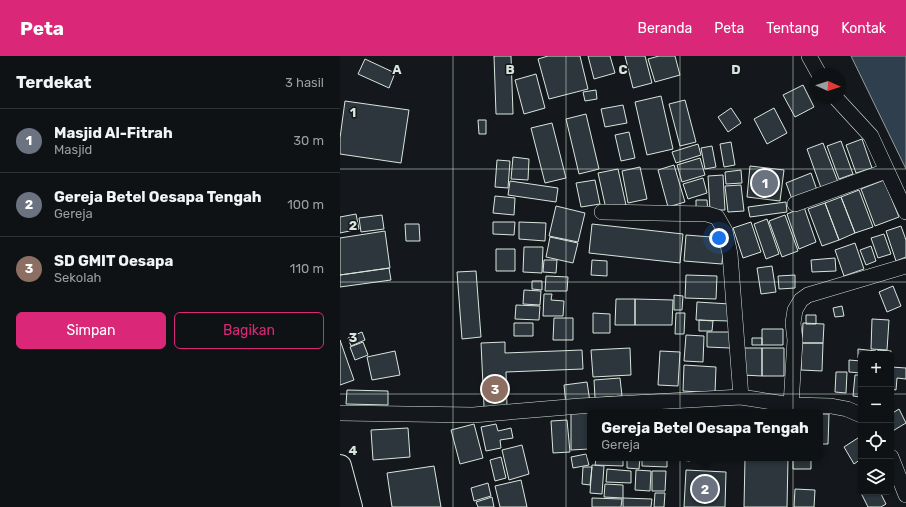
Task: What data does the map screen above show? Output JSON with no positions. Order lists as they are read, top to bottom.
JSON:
{
  "north": "right",
  "page": {
    "header": "Peta",
    "nav": [
      "Beranda",
      "Peta",
      "Tentang",
      "Kontak"
    ],
    "heading": ["Terdekat", "3 hasil"],
    "list": [
      {
        "mark": "1",
        "name": "Masjid Al-Fitrah",
        "note": "Masjid",
        "value": "30 m"
      },
      {
        "mark": "2",
        "name": "Gereja Betel Oesapa Tengah",
        "note": "Gereja",
        "value": "100 m"
      },
      {
        "mark": "3",
        "name": "SD GMIT Oesapa",
        "note": "Sekolah",
        "value": "110 m"
      }
    ],
    "pins": ["1", "3", "2"],
    "buttons": ["Simpan", "Bagikan"],
    "map_buttons": ["+", "−"],
    "popup": ["Gereja Betel Oesapa Tengah", "Gereja"]
  },
  "grid": {
    "columns": [
      "A",
      "B",
      "C",
      "D"
    ],
    "rows": [
      "1",
      "2",
      "3",
      "4"
    ]
  }
}
